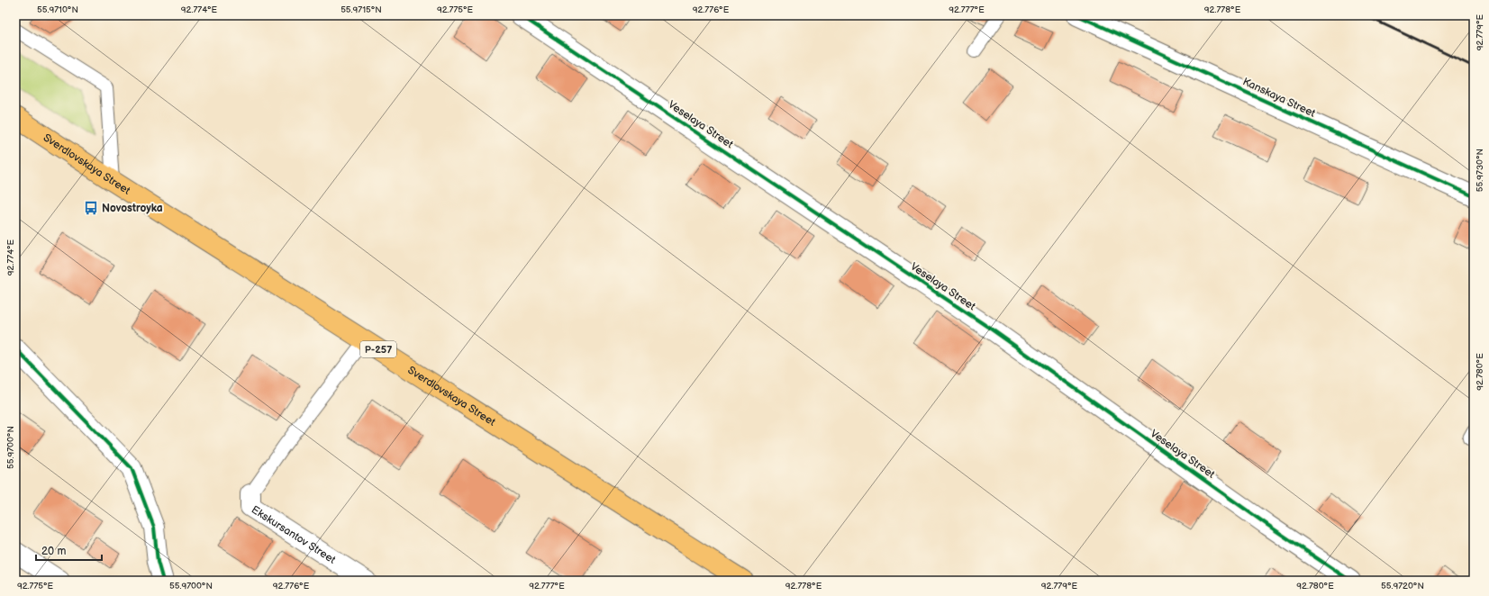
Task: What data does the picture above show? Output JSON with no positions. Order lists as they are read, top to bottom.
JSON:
{
  "streets": {
    "highway": ["Sverdlovskaya Street", "Р-257"],
    "street": ["Kanskaya Street", "Veselaya Street", "Ekskursantov Street"]
  },
  "places": {
    "bus stop": ["Novostroyka"]
  },
  "scale_bar": "20 m",
  "coordinates": [
    "55.9710°N",
    "92.774°E",
    "55.9715°N",
    "92.775°E",
    "92.776°E",
    "92.777°E",
    "92.778°E",
    "92.779°E",
    "55.9730°N",
    "92.780°E",
    "55.9700°N",
    "55.9720°N"
  ]
}
